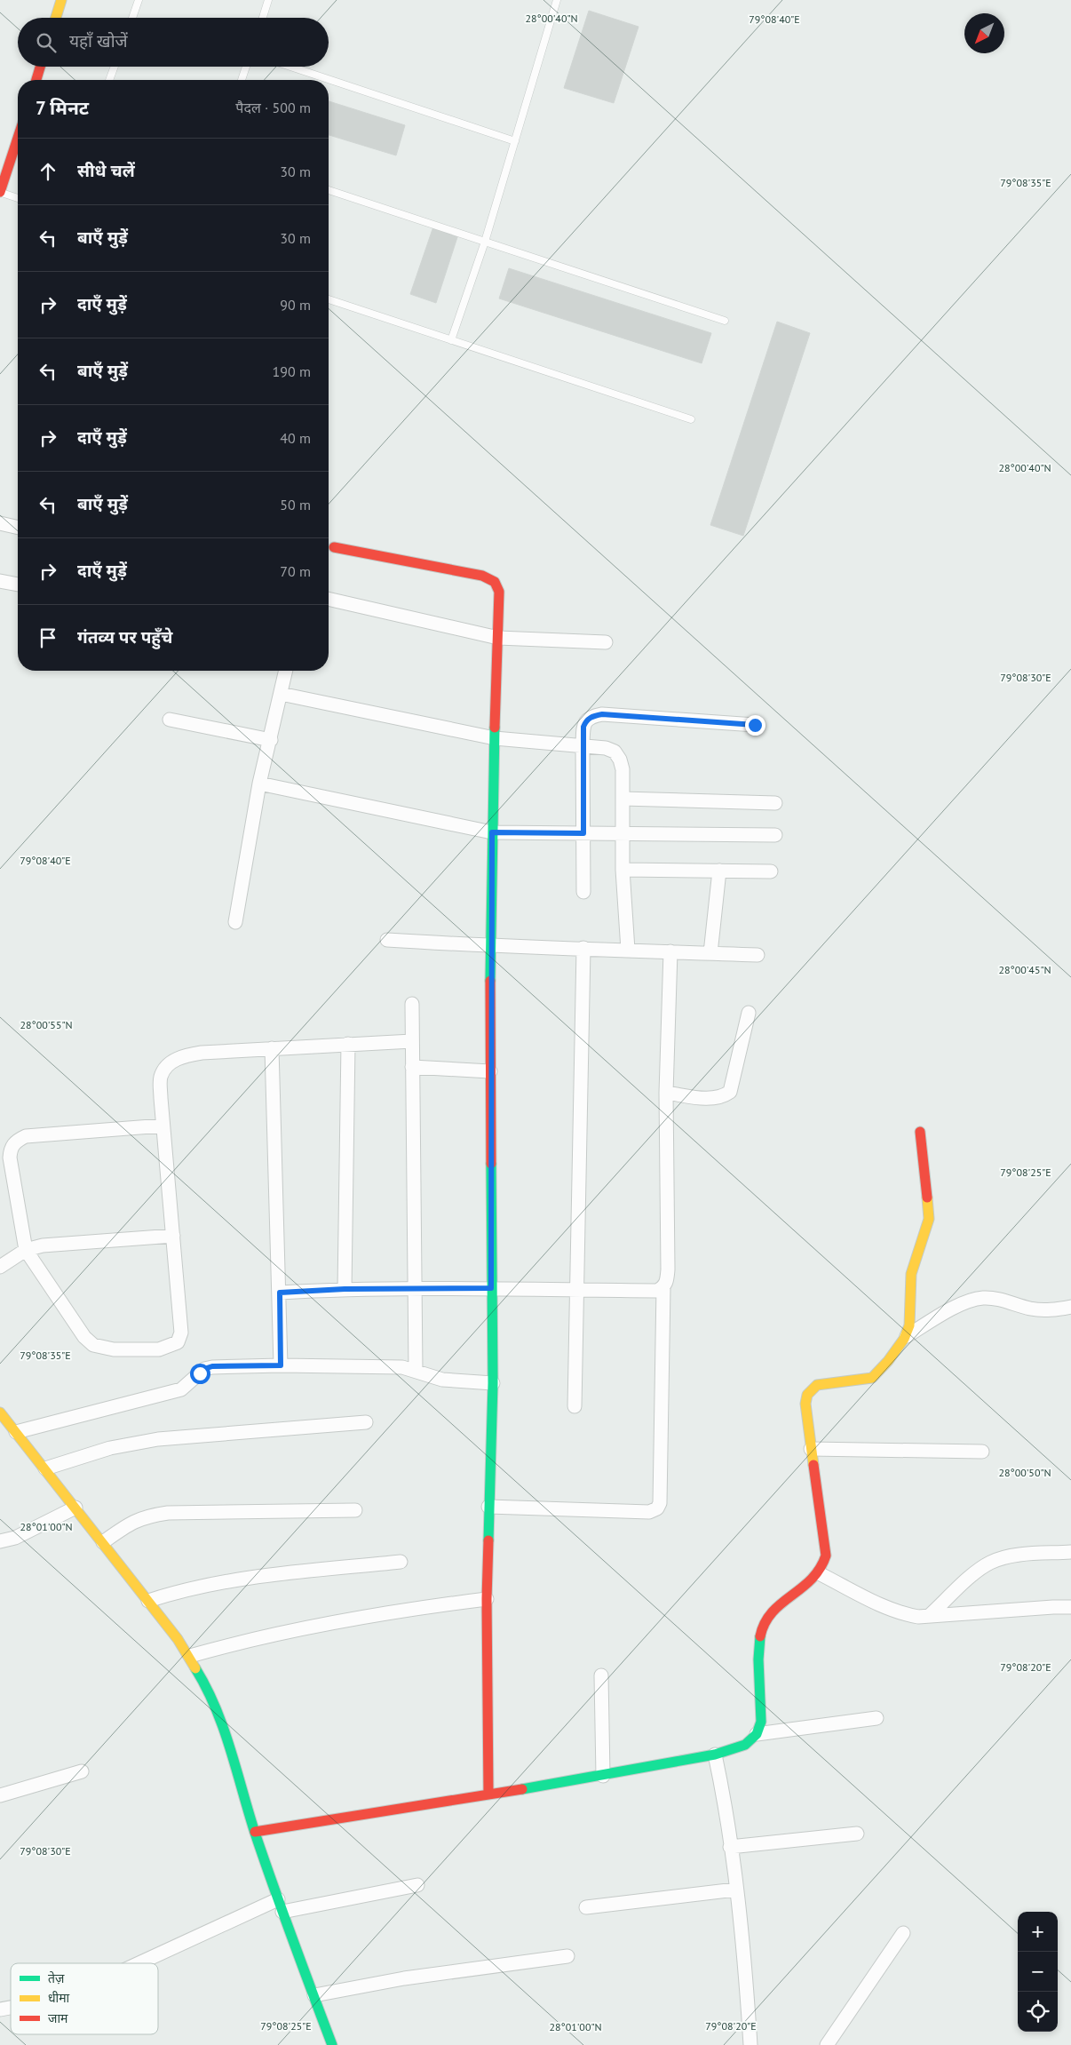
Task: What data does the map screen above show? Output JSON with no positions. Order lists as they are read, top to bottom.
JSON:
{
  "legend": ["तेज़", "धीमा", "जाम"],
  "north": "bottom left",
  "page": {
    "search": "यहाँ खोजें",
    "heading": ["7 मिनट", "पैदल · 500 m"],
    "list": [
      ["सीधे चलें", "30 m"],
      ["बाएँ मुड़ें", "30 m"],
      ["दाएँ मुड़ें", "90 m"],
      ["बाएँ मुड़ें", "190 m"],
      ["दाएँ मुड़ें", "40 m"],
      ["बाएँ मुड़ें", "50 m"],
      ["दाएँ मुड़ें", "70 m"],
      "गंतव्य पर पहुँचे"
    ],
    "map_buttons": ["+", "−"]
  },
  "coordinates": [
    "28°00'40\"N",
    "79°08'40\"E",
    "79°08'35\"E",
    "79°08'30\"E",
    "28°00'45\"N",
    "28°00'55\"N",
    "79°08'25\"E",
    "28°00'50\"N",
    "28°01'00\"N",
    "79°08'20\"E"
  ]
}
